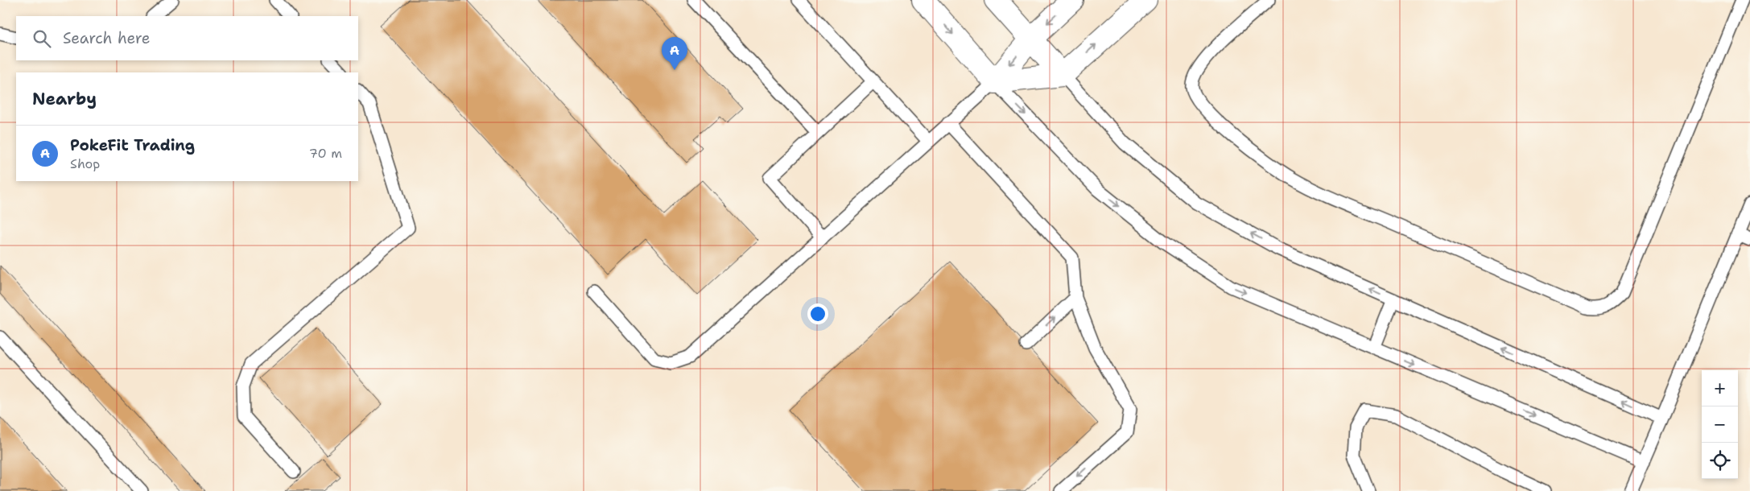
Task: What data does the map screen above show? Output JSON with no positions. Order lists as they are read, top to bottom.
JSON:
{
  "page": {
    "search": "Search here",
    "pins": "A",
    "heading": "Nearby",
    "list": [
      {
        "mark": "A",
        "name": "PokeFit Trading",
        "note": "Shop",
        "value": "70 m"
      }
    ],
    "map_buttons": ["+", "−"]
  }
}
